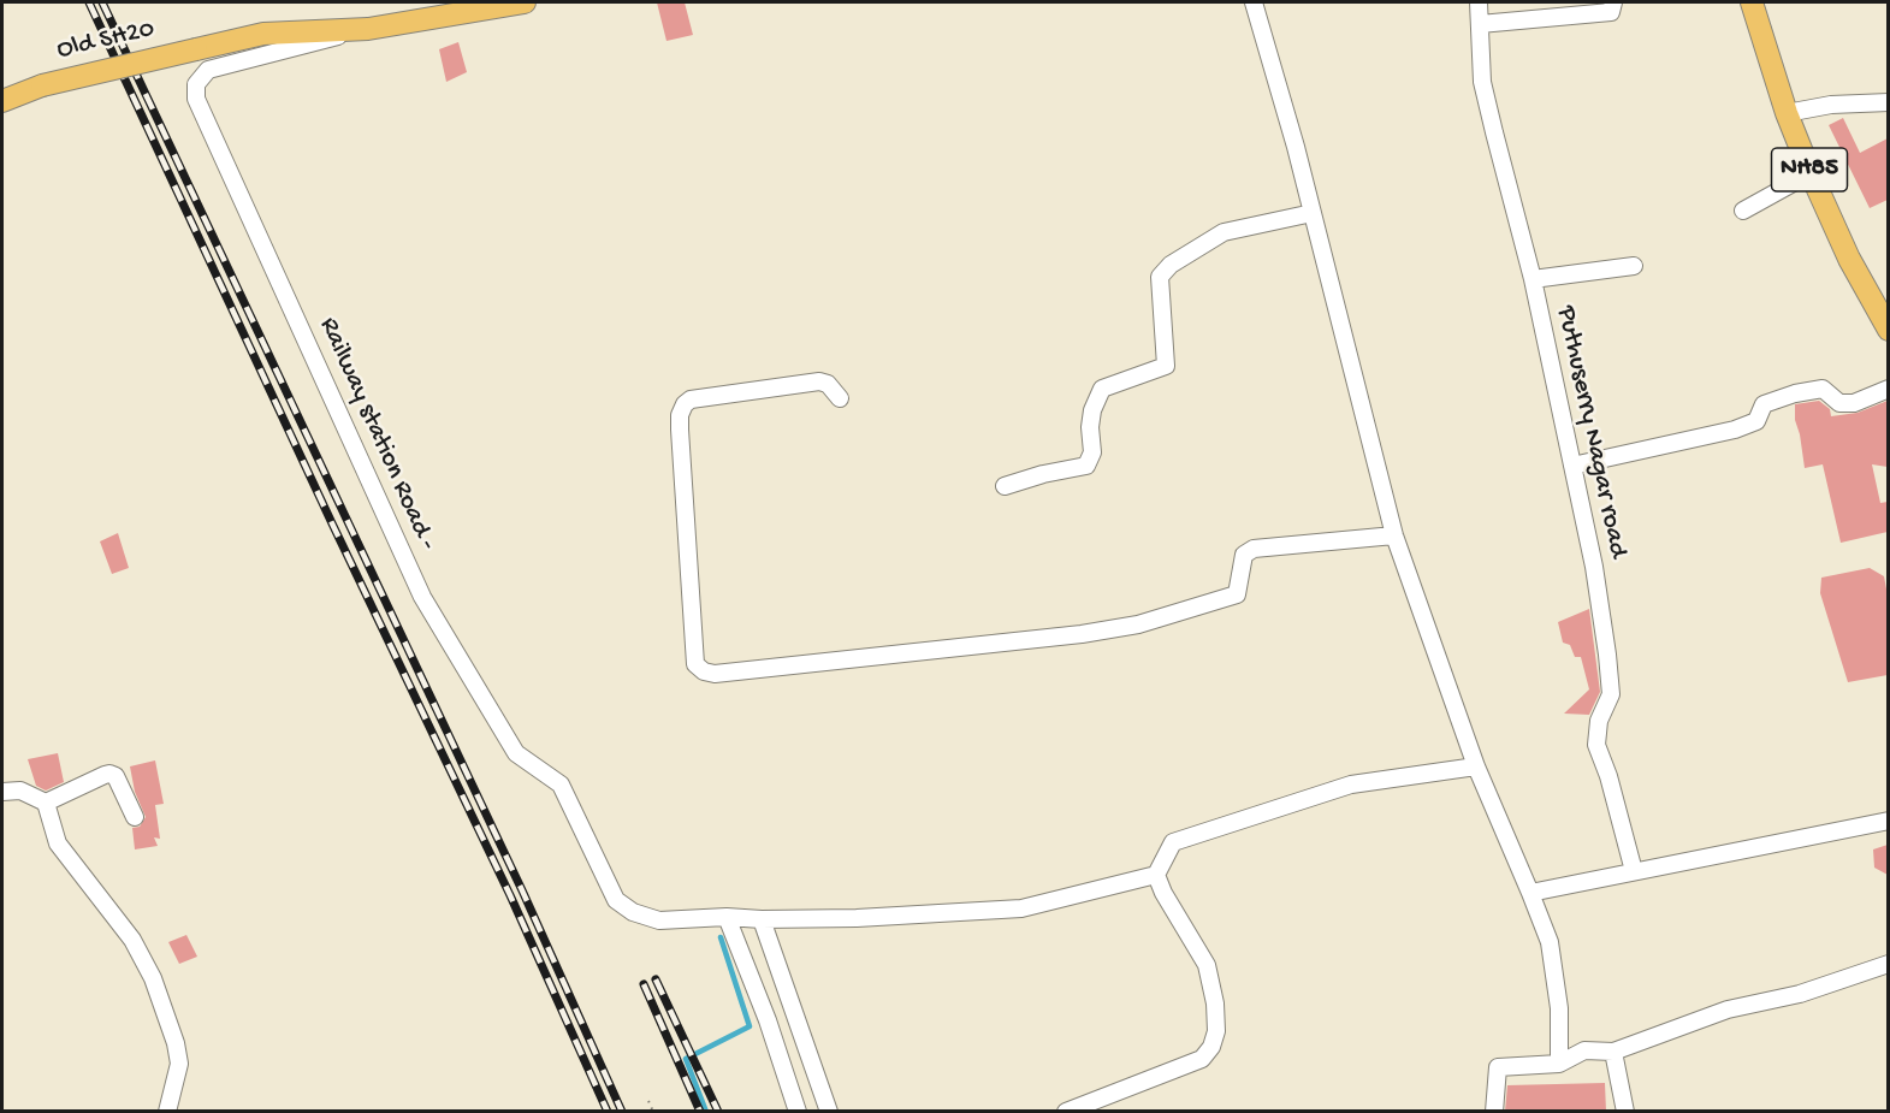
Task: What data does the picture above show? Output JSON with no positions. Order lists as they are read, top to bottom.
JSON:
{
  "streets": {
    "main road": ["Old SH20", "NH85"],
    "street": ["Puthuserry Nagar road", "Railway station Road -"]
  },
  "crossings": [
    ["Old SH20", "Railway station Road -"]
  ]
}
